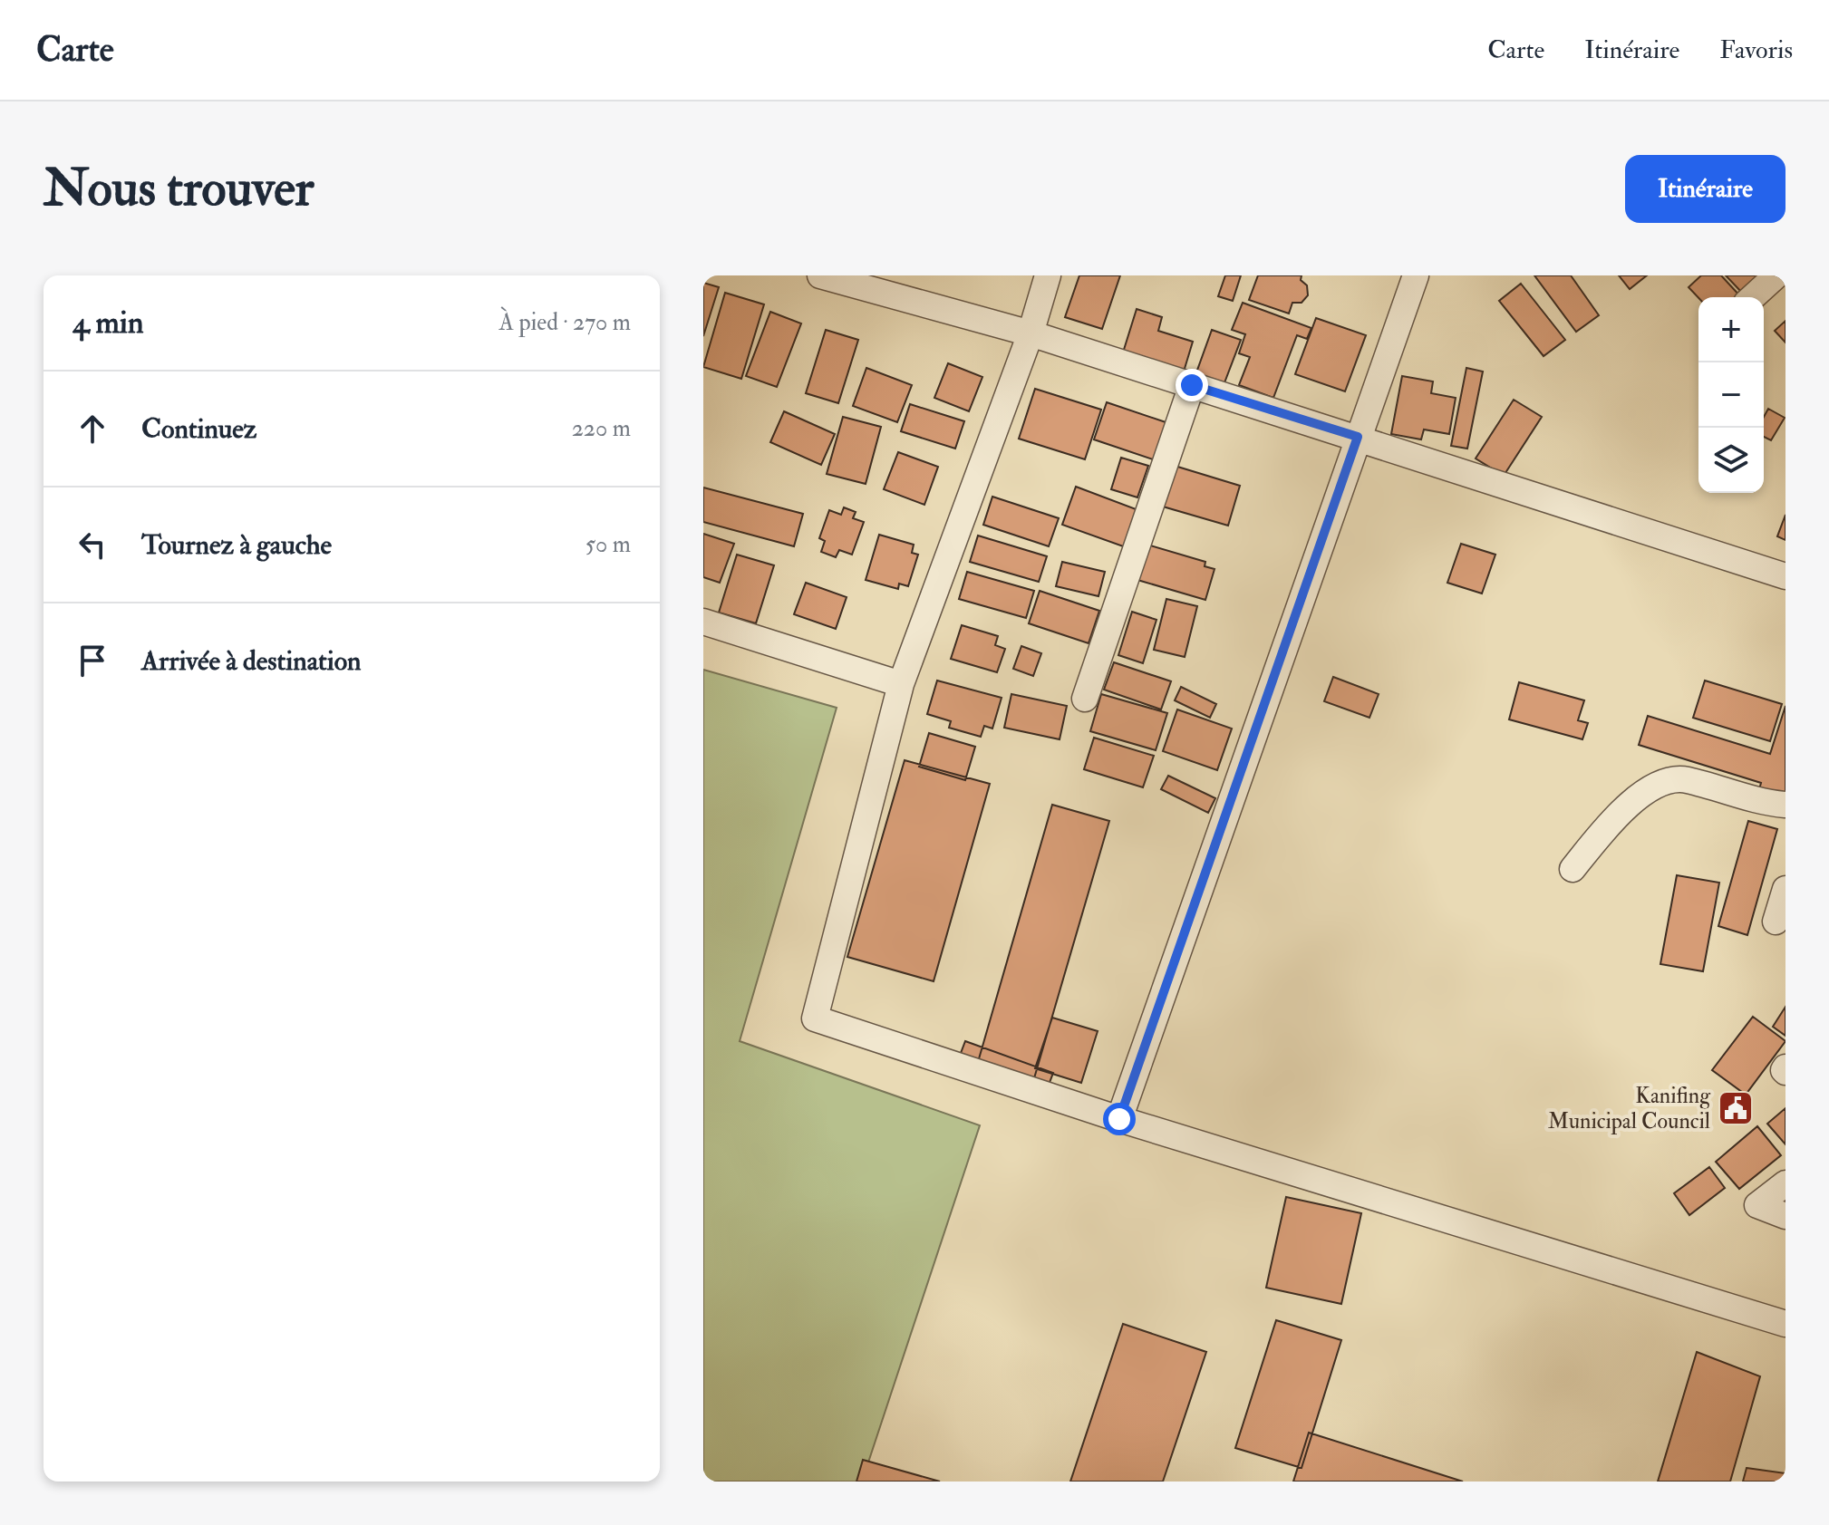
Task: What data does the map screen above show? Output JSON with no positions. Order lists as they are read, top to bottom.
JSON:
{
  "places": {
    "public building": ["Kanifing Municipal Council"]
  },
  "page": {
    "header": "Carte",
    "nav": ["Carte", "Itinéraire", "Favoris"],
    "buttons": "Itinéraire",
    "title": "Nous trouver",
    "heading": ["4 min", "À pied · 270 m"],
    "map_buttons": ["+", "−"],
    "list": [
      ["Continuez", "220 m"],
      ["Tournez à gauche", "50 m"],
      "Arrivée à destination"
    ]
  }
}
